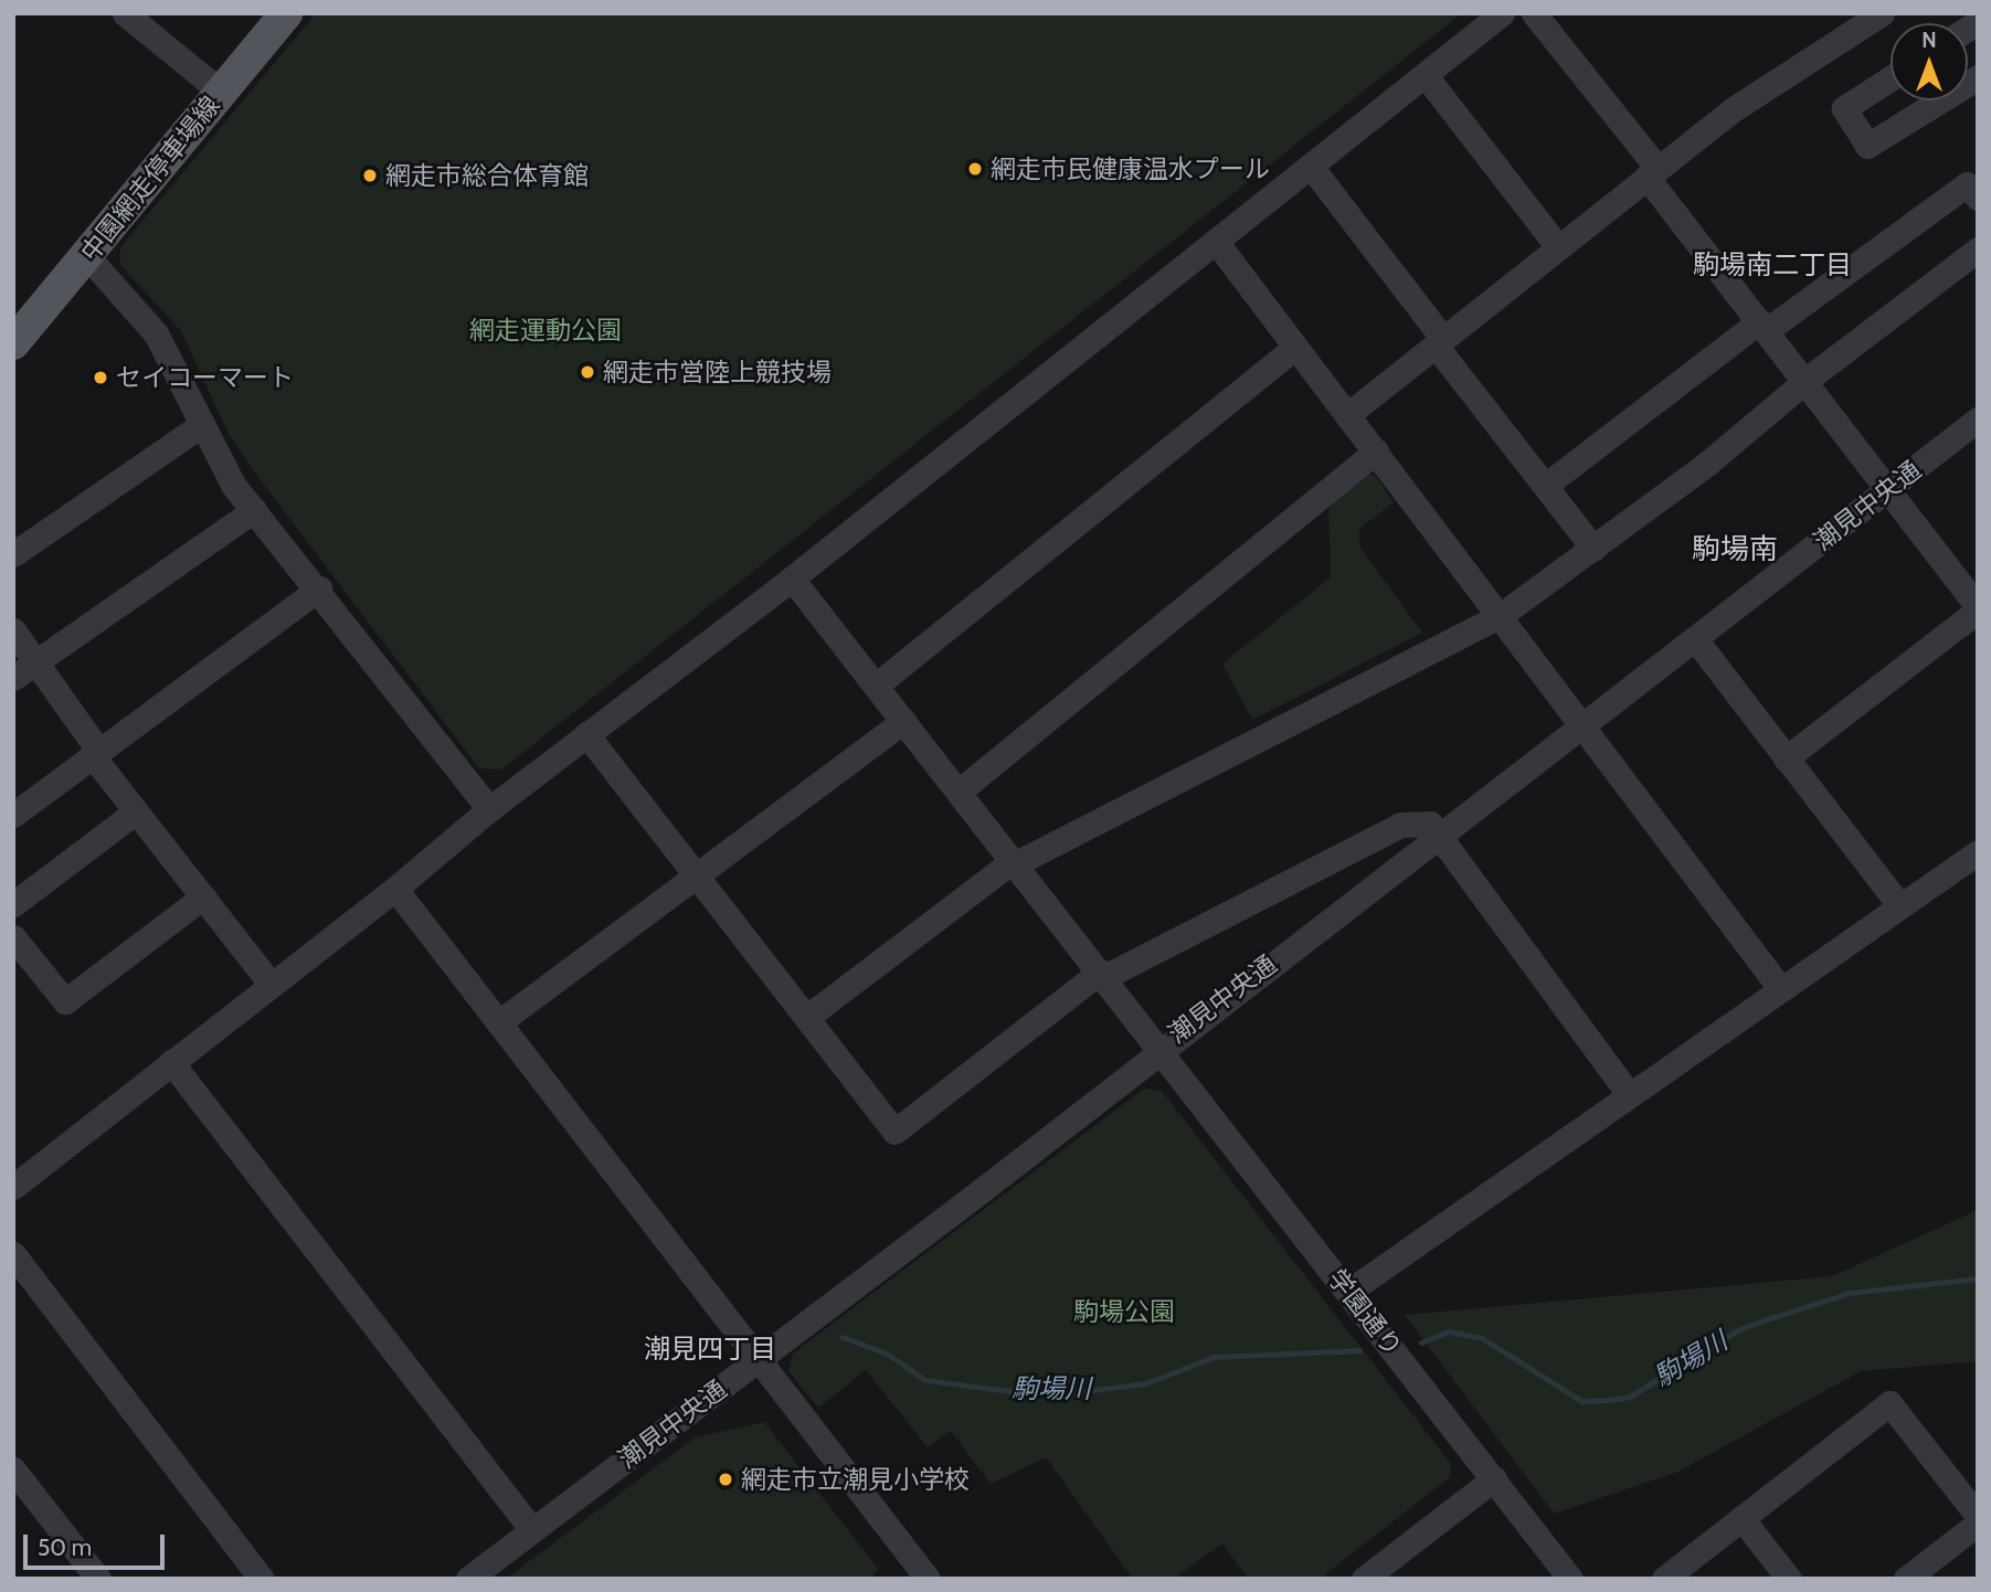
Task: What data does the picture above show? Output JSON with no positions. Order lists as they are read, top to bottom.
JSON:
{
  "streets": {
    "main road": ["中園網走停車場線"],
    "street": ["潮見中央通", "学園通り"]
  },
  "crossings": [
    ["潮見中央通", "学園通り"]
  ],
  "districts": ["駒場南二丁目", "駒場南", "潮見四丁目"],
  "water": ["駒場川"],
  "parks": ["網走運動公園", "駒場公園"],
  "places": [
    "網走市民健康温水プール",
    "網走市総合体育館",
    "網走市営陸上競技場",
    "セイコーマート",
    "網走市立潮見小学校"
  ],
  "scale_bar": "50 m",
  "north": "top"
}
